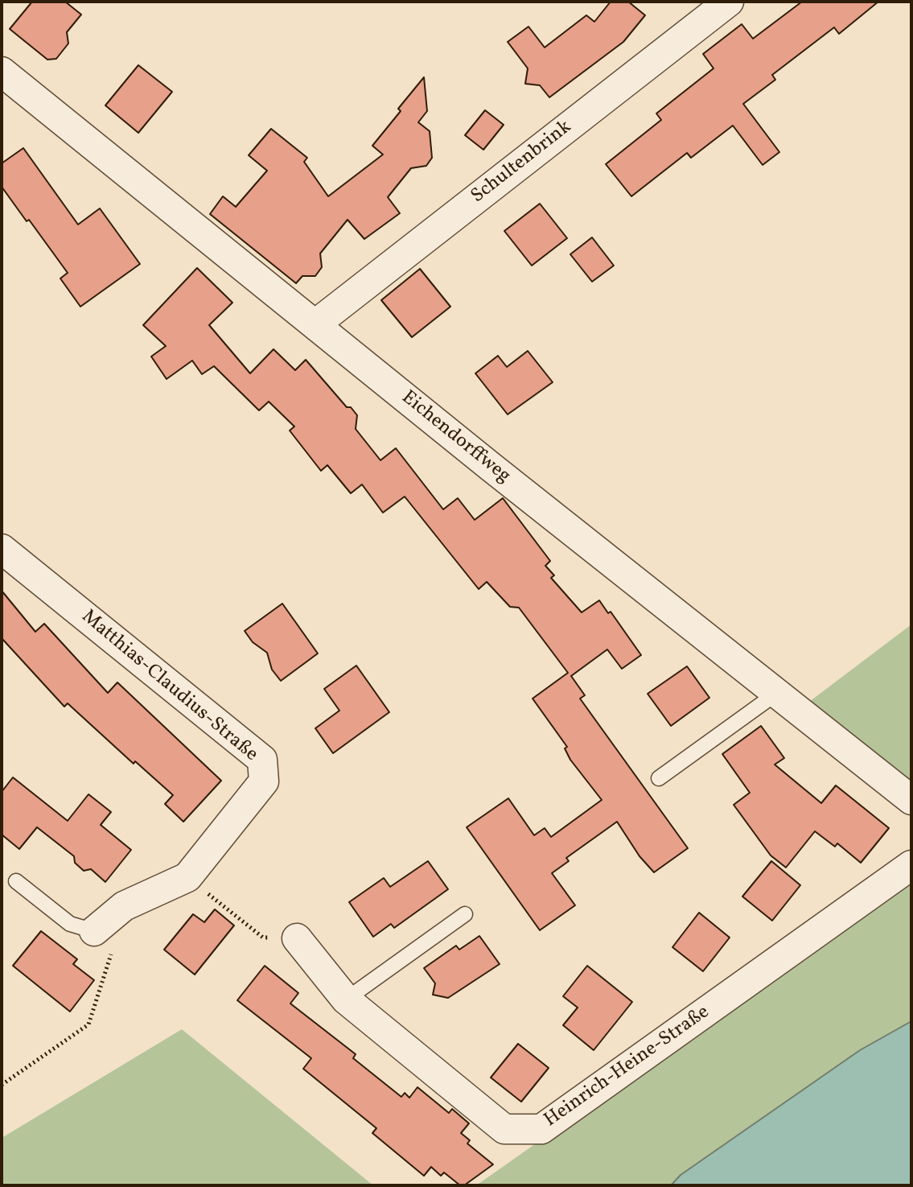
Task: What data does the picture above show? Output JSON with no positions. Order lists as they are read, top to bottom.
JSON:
{
  "streets": {
    "street": [
      "Schultenbrink",
      "Eichendorffweg",
      "Matthias-Claudius-Straße",
      "Heinrich-Heine-Straße"
    ]
  },
  "crossings": [
    ["Schultenbrink", "Eichendorffweg"]
  ]
}
